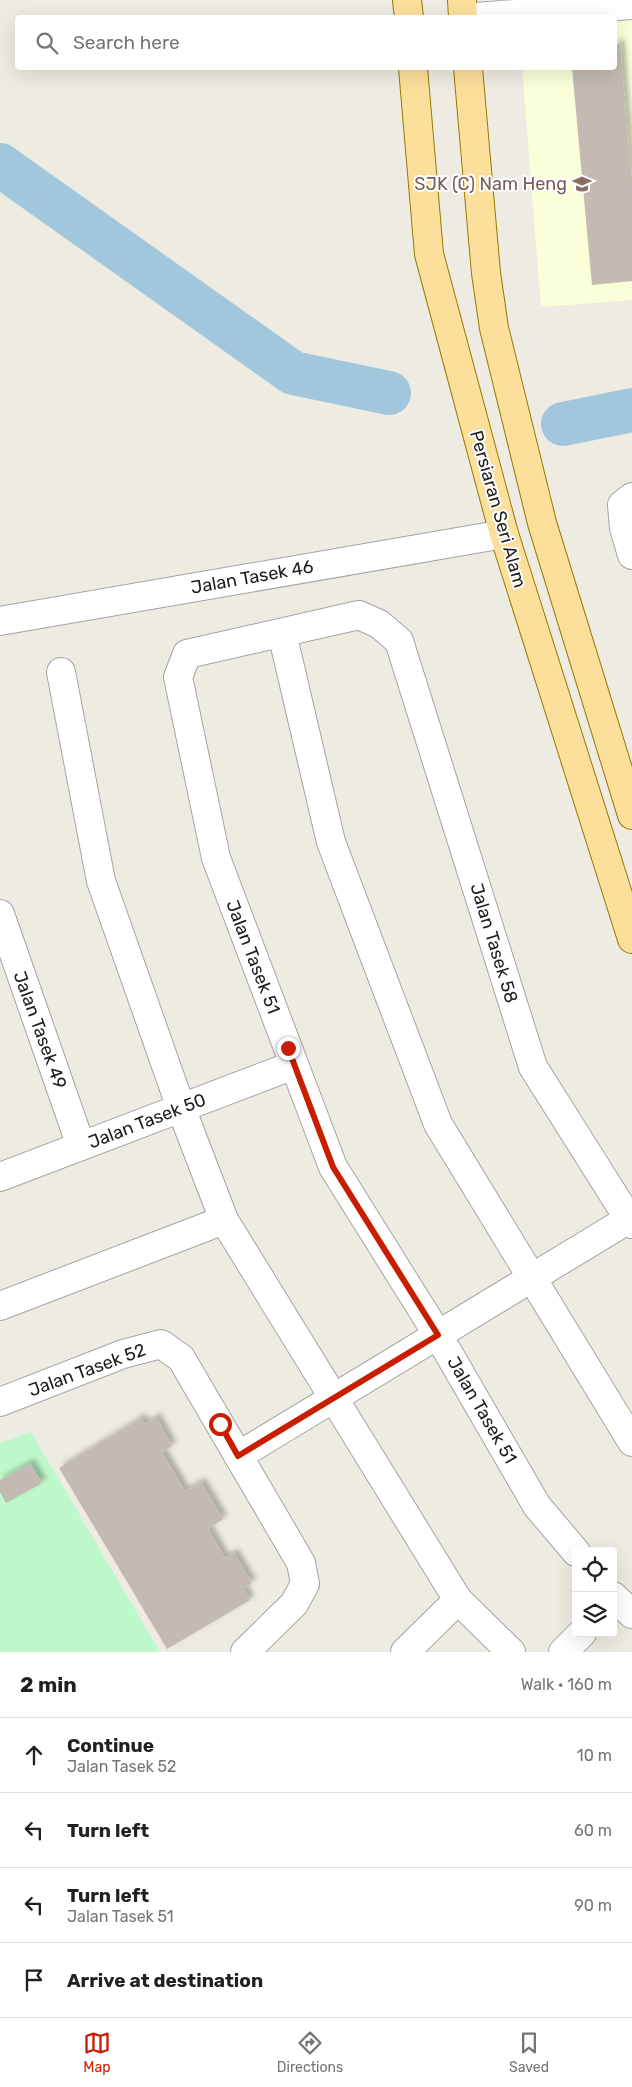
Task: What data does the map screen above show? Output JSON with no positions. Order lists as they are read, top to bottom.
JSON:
{
  "streets": {
    "main road": ["Persiaran Seri Alam"],
    "street": [
      "Jalan Tasek 46",
      "Jalan Tasek 58",
      "Jalan Tasek 51",
      "Jalan Tasek 49",
      "Jalan Tasek 50",
      "Jalan Tasek 52"
    ]
  },
  "crossings": [
    ["Persiaran Seri Alam", "Jalan Tasek 46"],
    ["Jalan Tasek 58", "Jalan Tasek 51"],
    ["Jalan Tasek 51", "Jalan Tasek 50"],
    ["Jalan Tasek 49", "Jalan Tasek 50"]
  ],
  "places": {
    "school or university": ["SJK (C) Nam Heng"]
  },
  "page": {
    "search": "Search here",
    "heading": ["2 min", "Walk · 160 m"],
    "list": [
      ["Continue", "Jalan Tasek 52", "10 m"],
      ["Turn left", "60 m"],
      ["Turn left", "Jalan Tasek 51", "90 m"],
      "Arrive at destination"
    ],
    "nav": ["Map", "Directions", "Saved"]
  }
}
